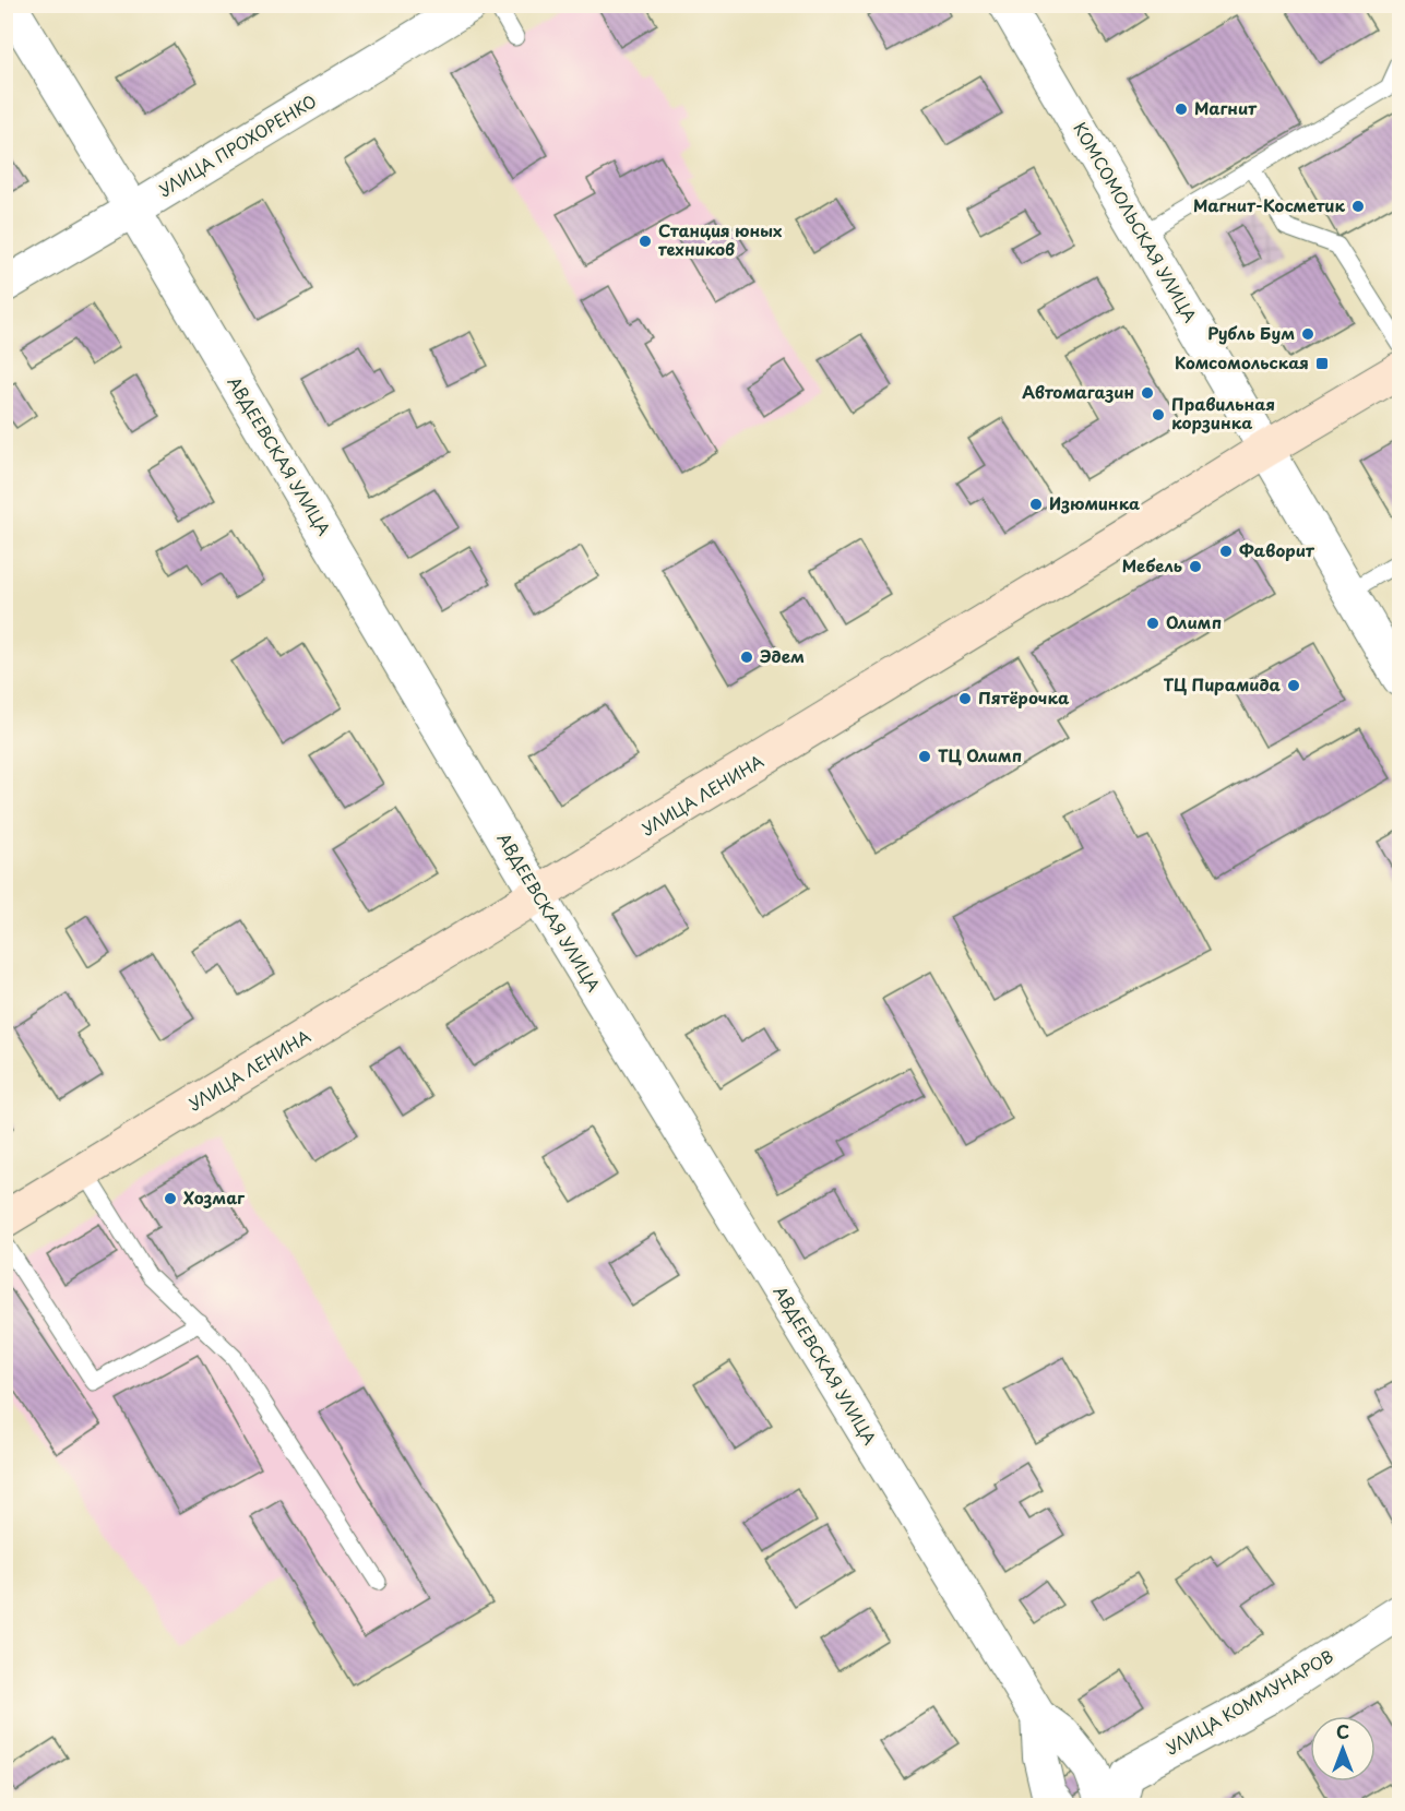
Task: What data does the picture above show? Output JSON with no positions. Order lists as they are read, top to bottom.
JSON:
{
  "streets": {
    "main road": ["УЛИЦА ЛЕНИНА"],
    "street": [
      "УЛИЦА ПРОХОРЕНКО",
      "КОМСОМОЛЬСКАЯ УЛИЦА",
      "АВДЕЕВСКАЯ УЛИЦА",
      "УЛИЦА КОММУНАРОВ"
    ]
  },
  "crossings": [
    ["УЛИЦА ПРОХОРЕНКО", "АВДЕЕВСКАЯ УЛИЦА"],
    ["КОМСОМОЛЬСКАЯ УЛИЦА", "УЛИЦА ЛЕНИНА"],
    ["АВДЕЕВСКАЯ УЛИЦА", "УЛИЦА ЛЕНИНА"]
  ],
  "places": {
    "other": [
      "Магнит",
      "Магнит-Косметик",
      "Станция юных техников",
      "Рубль Бум",
      "Автомагазин",
      "Правильная корзинка",
      "Изюминка",
      "Фаворит",
      "Мебель",
      "Олимп",
      "Эдем",
      "ТЦ Пирамида",
      "Пятёрочка",
      "ТЦ Олимп",
      "Хозмаг"
    ],
    "transit": ["Комсомольская"]
  },
  "north": "top"
}
